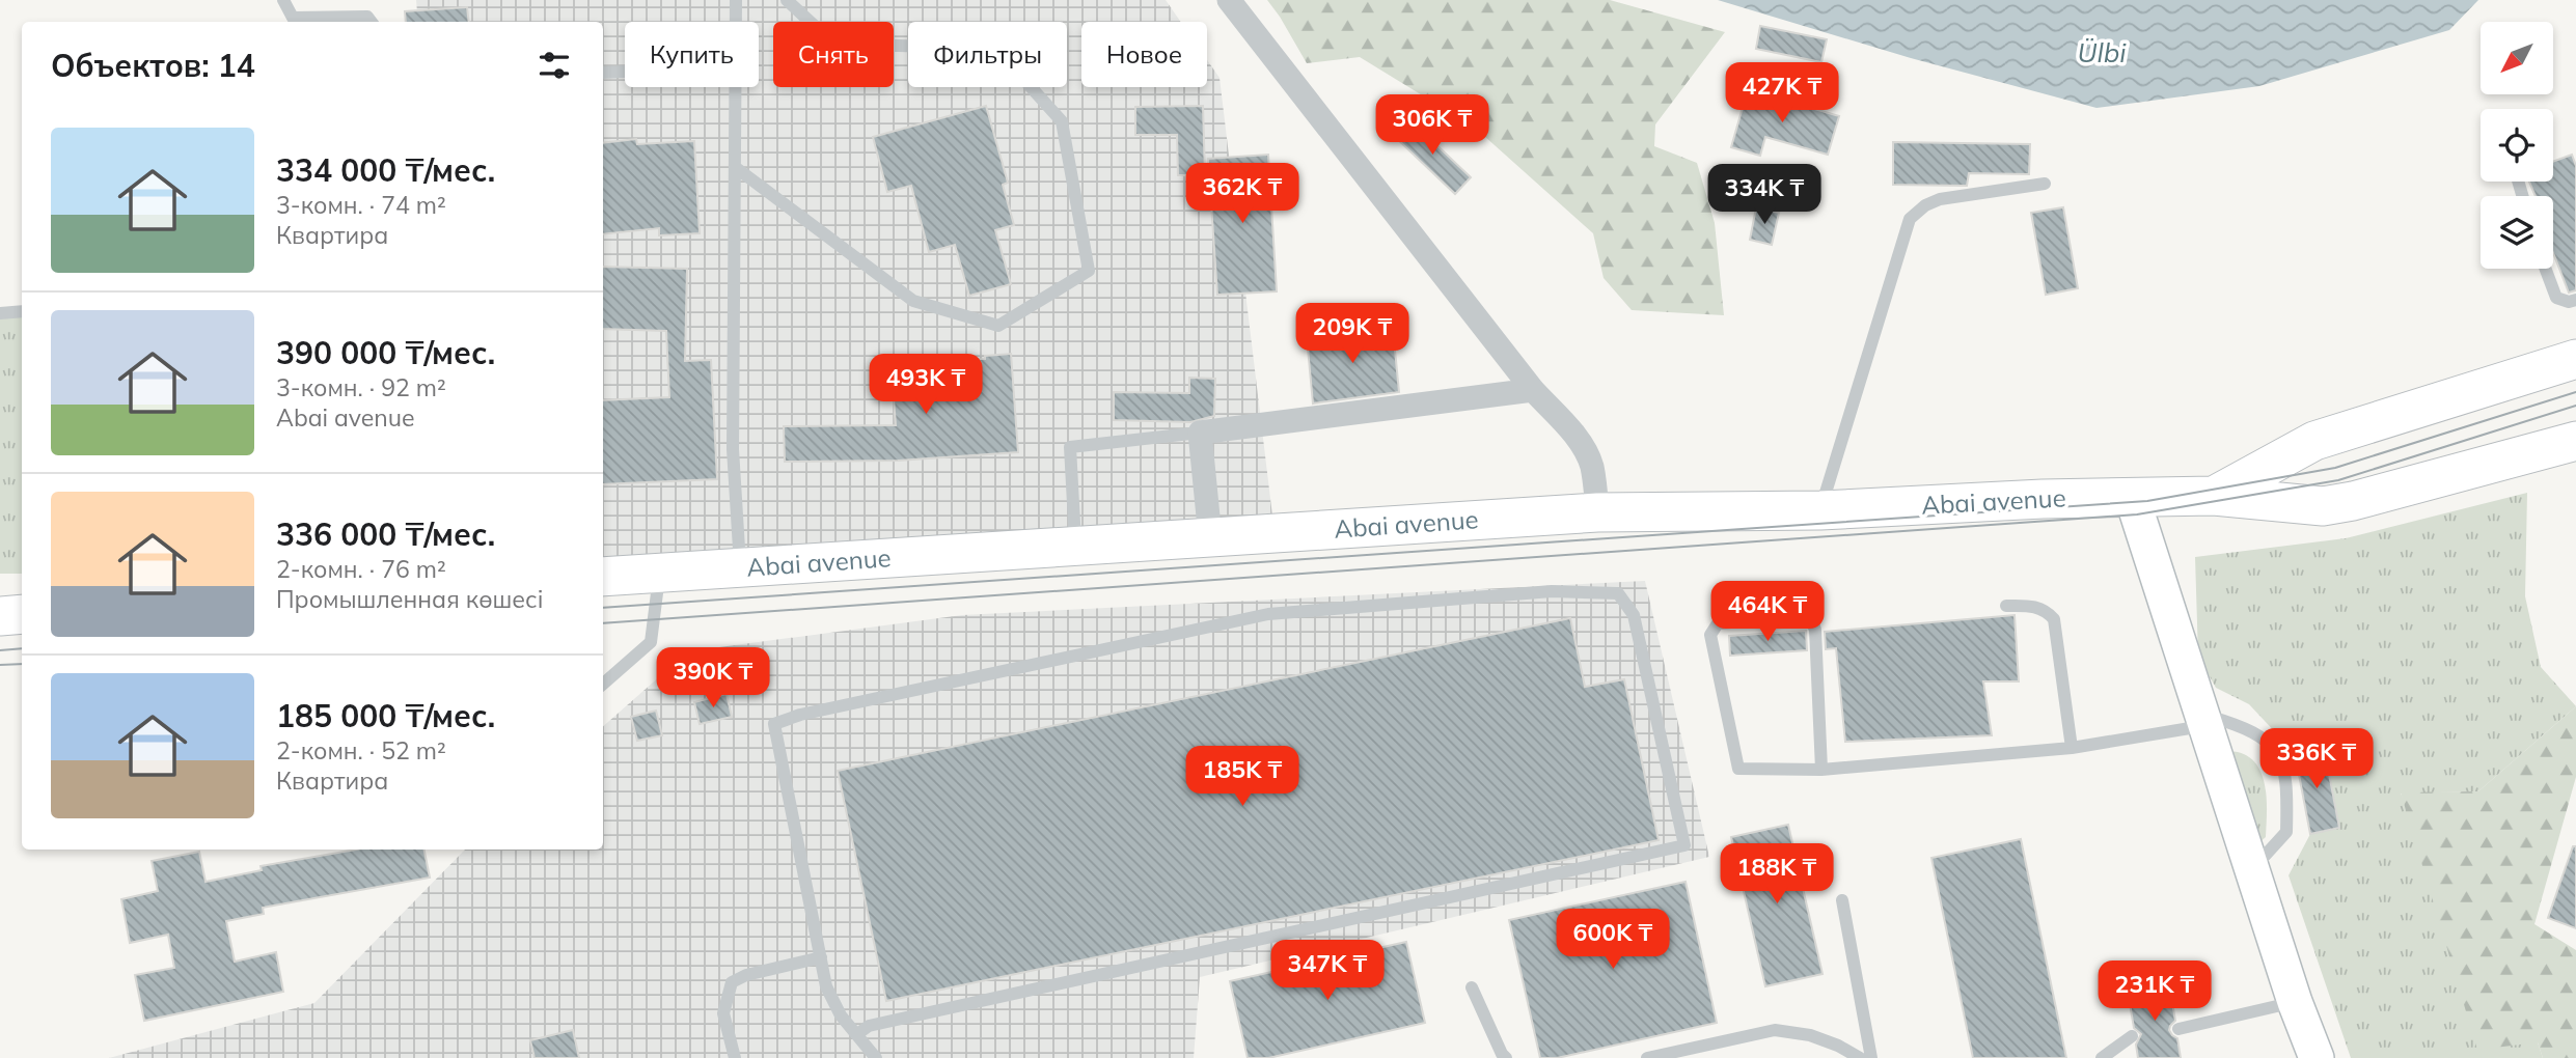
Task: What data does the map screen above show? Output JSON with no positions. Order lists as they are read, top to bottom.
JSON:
{
  "streets": {
    "main road": ["Abai avenue"]
  },
  "water": ["Ülbi"],
  "north": "bottom left",
  "page": {
    "chip": [
      "Купить",
      "Снять",
      "Фильтры",
      "Новое"
    ],
    "heading": "Объектов: 14",
    "price": [
      "427K ₸",
      "306K ₸",
      "362K ₸",
      "334K ₸",
      "209K ₸",
      "493K ₸",
      "464K ₸",
      "390K ₸",
      "336K ₸",
      "185K ₸",
      "188K ₸",
      "600K ₸",
      "347K ₸",
      "231K ₸"
    ],
    "list": [
      {
        "name": "334 000 ₸/мес.",
        "note": "3-комн. · 74 m² · Квартира"
      },
      {
        "name": "390 000 ₸/мес.",
        "note": "3-комн. · 92 m² · Abai avenue"
      },
      {
        "name": "336 000 ₸/мес.",
        "note": "2-комн. · 76 m² · Промышленная көшесі"
      },
      {
        "name": "185 000 ₸/мес.",
        "note": "2-комн. · 52 m² · Квартира"
      }
    ]
  }
}
